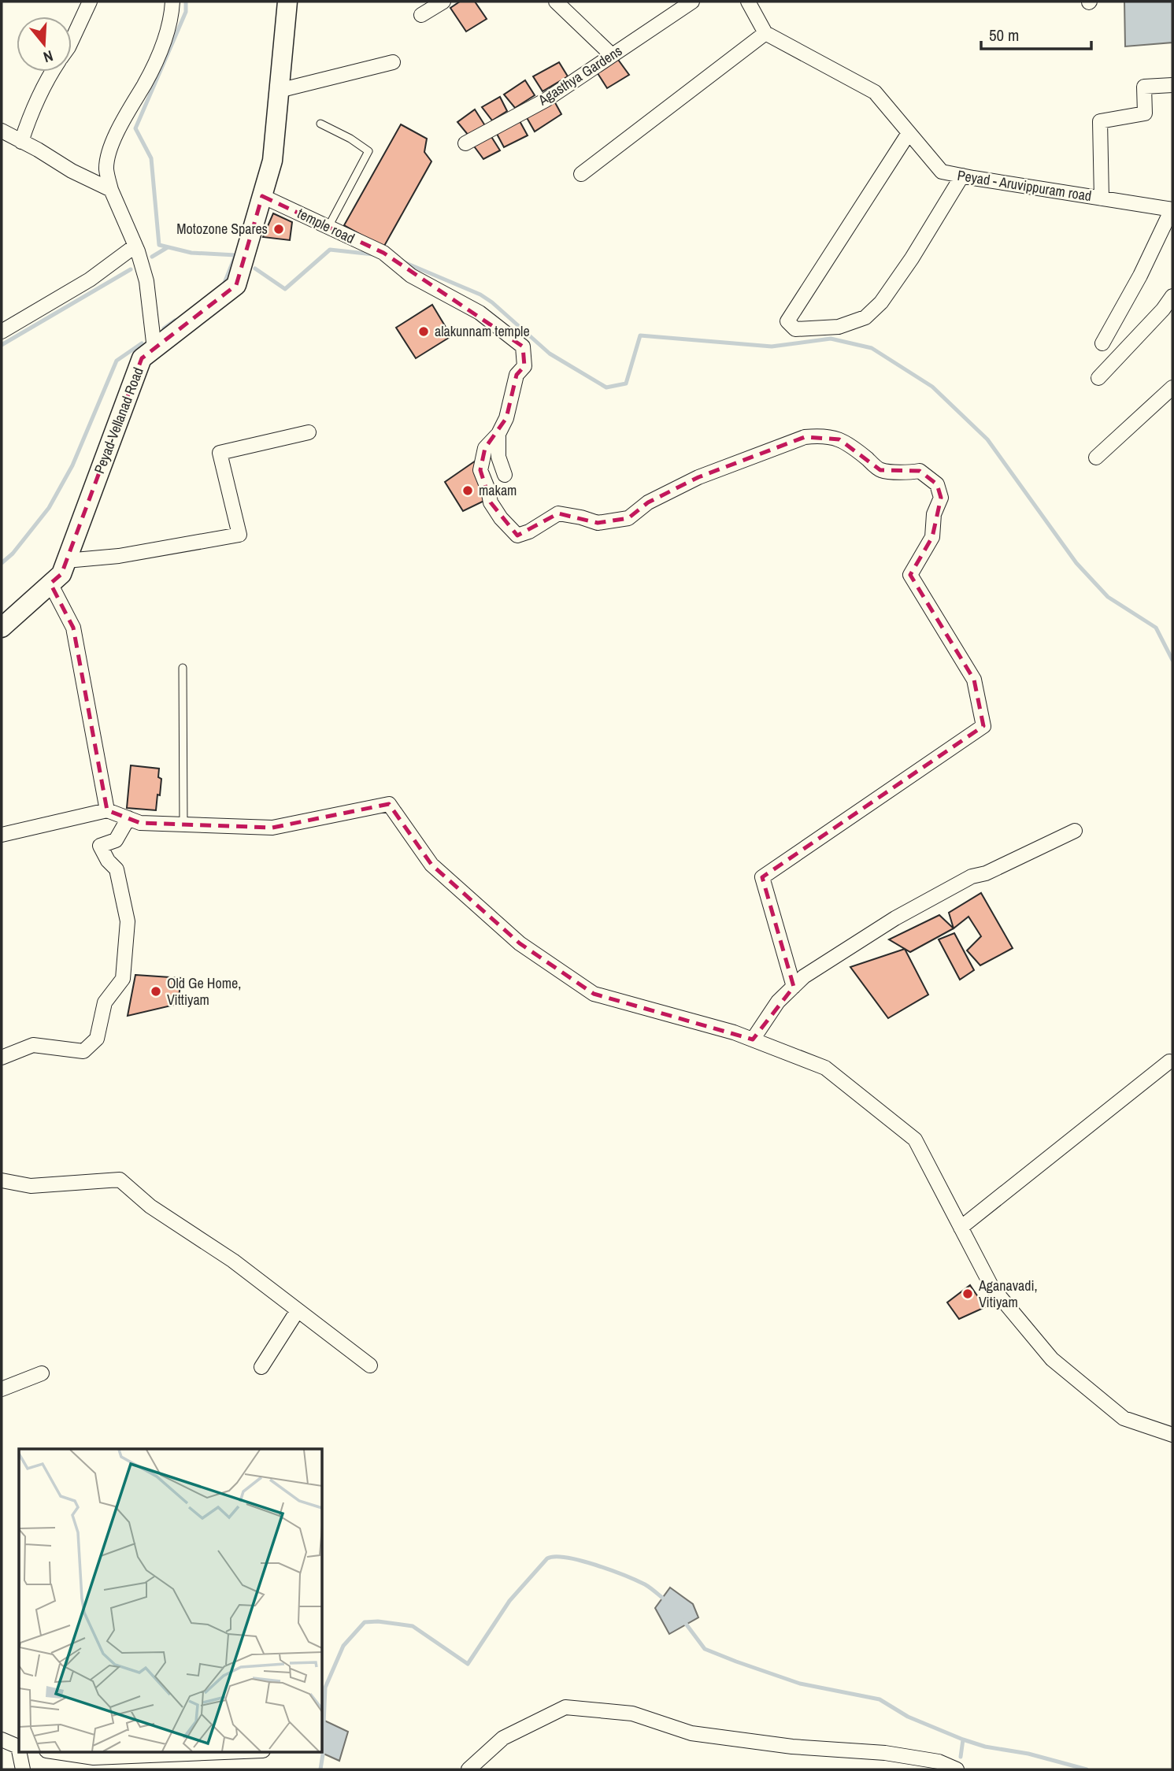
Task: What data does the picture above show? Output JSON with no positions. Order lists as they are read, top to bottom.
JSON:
{
  "streets": {
    "main road": ["Peyad-Vellanad Road"],
    "street": ["Agasthya Gardens", "Peyad - Aruvippuram road", "temple road"]
  },
  "crossings": [
    ["temple road", "Peyad-Vellanad Road"]
  ],
  "places": [
    "Motozone Spares",
    "alakunnam temple",
    "makam",
    "Old Ge Home, Vittiyam",
    "Aganavadi, Vitiyam"
  ],
  "scale_bar": "50 m",
  "north": "bottom"
}
